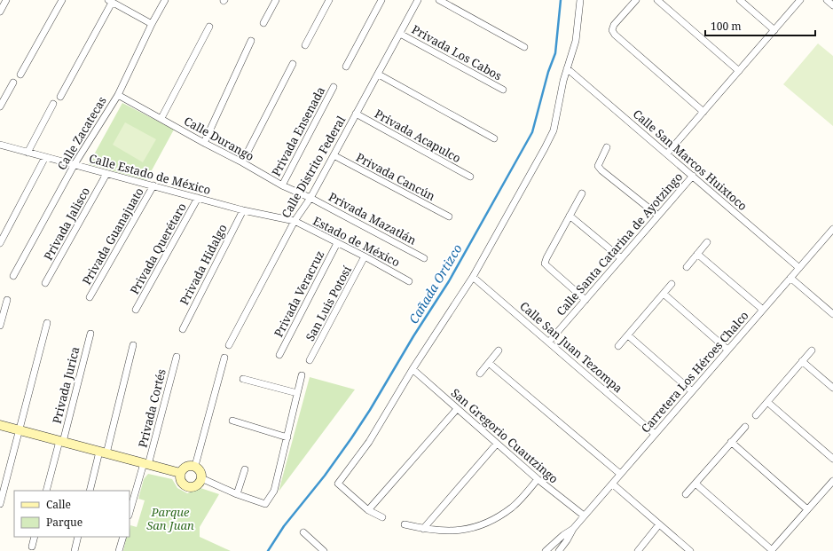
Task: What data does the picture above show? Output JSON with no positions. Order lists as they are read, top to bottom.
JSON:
{
  "streets": {
    "street": [
      "Privada Los Cabos",
      "Privada Ensenada",
      "Calle Zacatecas",
      "Privada Acapulco",
      "Calle Durango",
      "Calle San Marcos Huixtoco",
      "Calle Distrito Federal",
      "Calle Estado de México",
      "Privada Cancún",
      "Privada Mazatlán",
      "Privada Jalisco",
      "Privada Guanajuato",
      "Estado de México",
      "Calle Santa Catarina de Ayotzingo",
      "Privada Querétaro",
      "Privada Hidalgo",
      "Privada Veracruz",
      "San Luis Potosí",
      "Calle San Juan Tezompa",
      "Carretera Los Héroes Chalco",
      "Privada Jurica",
      "Privada Cortés",
      "San Gregorio Cuautzingo"
    ]
  },
  "crossings": [
    ["Privada Los Cabos", "Calle Distrito Federal"],
    ["Privada Ensenada", "Calle Durango"],
    ["Calle Zacatecas", "Calle Durango"],
    ["Calle Zacatecas", "Calle Estado de México"],
    ["Privada Acapulco", "Calle Distrito Federal"],
    ["Calle Durango", "Calle Distrito Federal"],
    ["Calle Durango", "Privada Mazatlán"],
    ["Calle San Marcos Huixtoco", "Calle Santa Catarina de Ayotzingo"],
    ["Calle San Marcos Huixtoco", "Carretera Los Héroes Chalco"],
    ["Calle Distrito Federal", "Calle Estado de México"],
    ["Calle Distrito Federal", "Privada Cancún"],
    ["Calle Distrito Federal", "Privada Mazatlán"],
    ["Calle Distrito Federal", "Estado de México"],
    ["Calle Estado de México", "Privada Jalisco"],
    ["Calle Estado de México", "Privada Guanajuato"],
    ["Calle Estado de México", "Estado de México"],
    ["Calle Estado de México", "Privada Querétaro"],
    ["Calle Estado de México", "Privada Hidalgo"],
    ["Estado de México", "Privada Veracruz"],
    ["Estado de México", "San Luis Potosí"],
    ["Calle Santa Catarina de Ayotzingo", "Calle San Juan Tezompa"],
    ["Calle San Juan Tezompa", "Carretera Los Héroes Chalco"],
    ["Carretera Los Héroes Chalco", "San Gregorio Cuautzingo"]
  ],
  "water": ["Cañada Ortizco"],
  "parks": ["Parque San Juan"],
  "legend": ["Calle", "Parque"],
  "scale_bar": "100 m"
}
